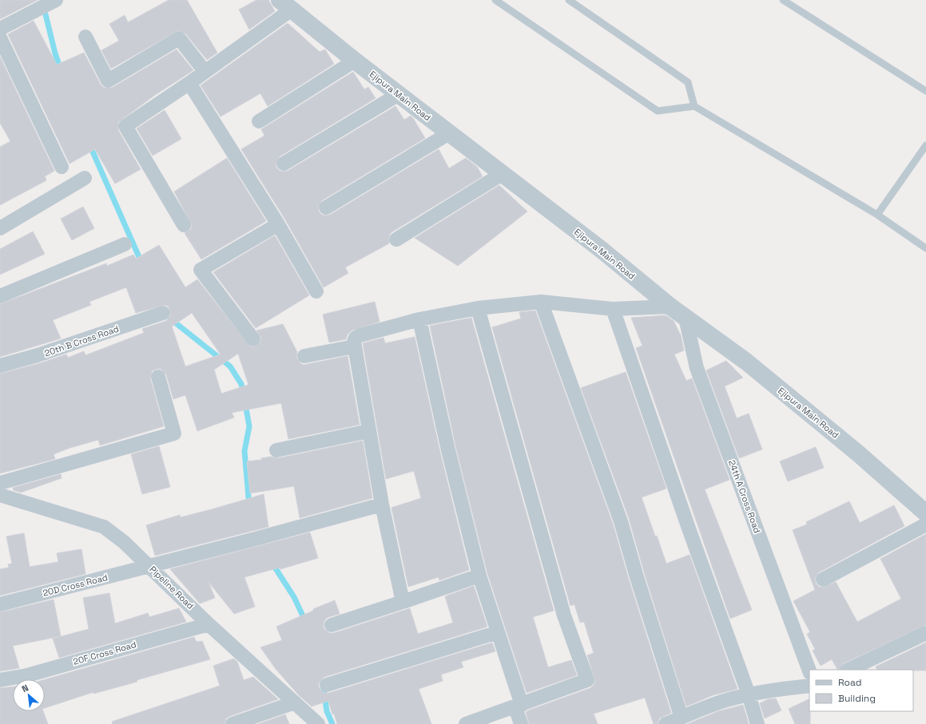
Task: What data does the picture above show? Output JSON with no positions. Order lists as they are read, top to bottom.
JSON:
{
  "streets": {
    "street": [
      "Ejipura Main Road",
      "20th B Cross Road",
      "24th A Cross Road",
      "20D Cross Road",
      "Pipeline Road",
      "20F Cross Road"
    ]
  },
  "crossings": [
    ["Ejipura Main Road", "24th A Cross Road"],
    ["20D Cross Road", "Pipeline Road"],
    ["Pipeline Road", "20F Cross Road"]
  ],
  "legend": ["Road", "Building"],
  "north": "top left"
}
